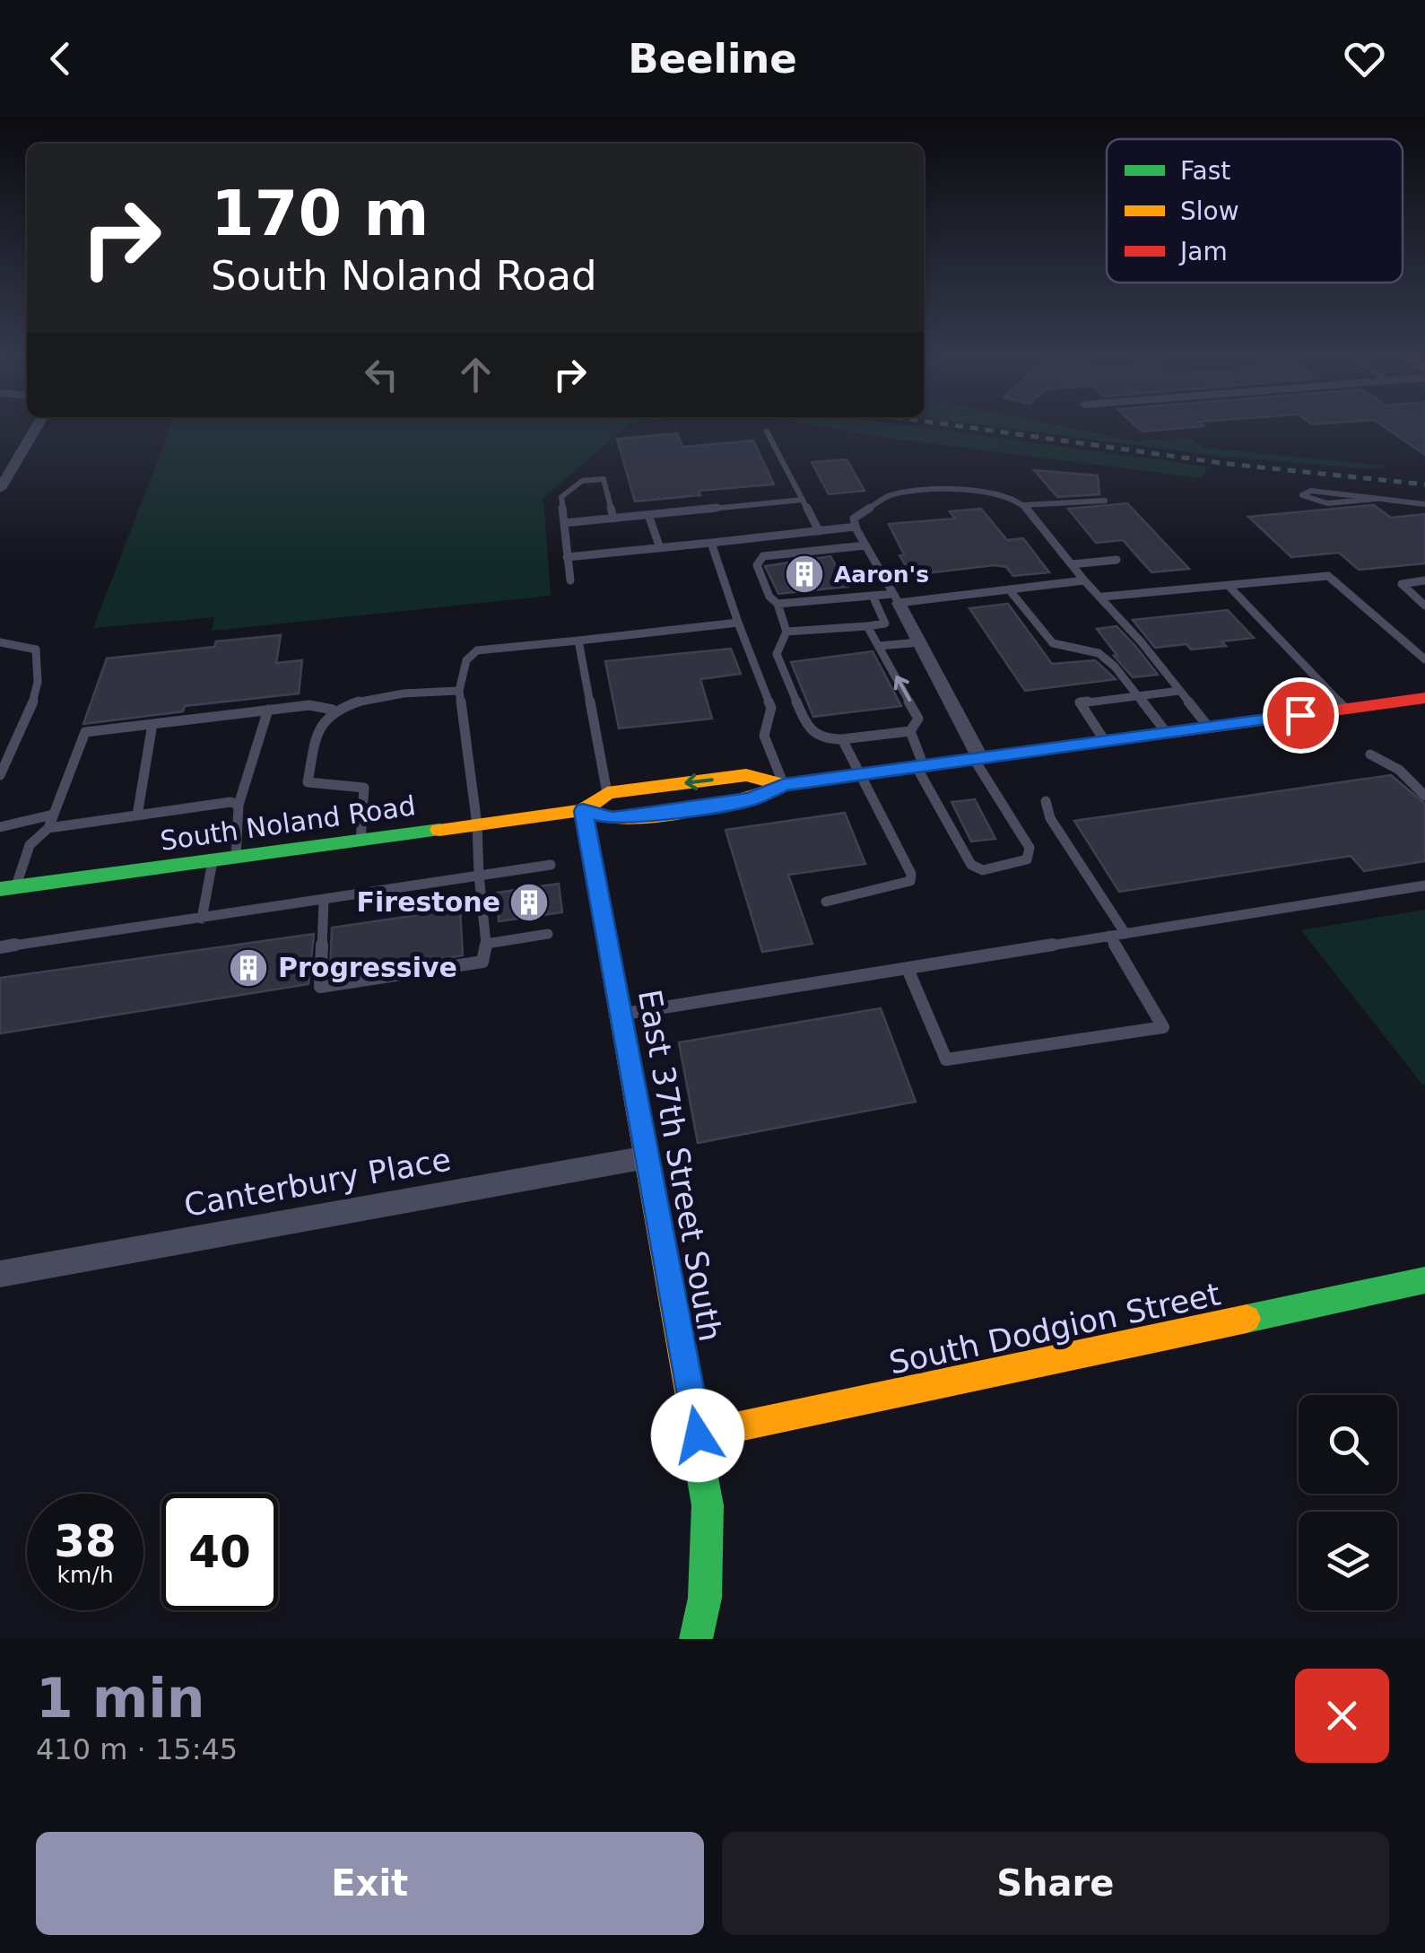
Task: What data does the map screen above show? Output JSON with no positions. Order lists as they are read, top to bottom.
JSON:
{
  "streets": {
    "main road": ["South Noland Road", "East 37th Street South", "South Dodgion Street"],
    "street": ["Canterbury Place"]
  },
  "crossings": [
    ["South Noland Road", "East 37th Street South"],
    ["East 37th Street South", "Canterbury Place"],
    ["East 37th Street South", "South Dodgion Street"]
  ],
  "places": {
    "building": ["Aaron's", "Firestone", "Progressive"]
  },
  "legend": ["Fast", "Slow", "Jam"],
  "page": {
    "header": "Beeline",
    "turn": ["170 m", "South Noland Road"],
    "speed": "38 km/h",
    "limit": "40",
    "heading": ["1 min", "410 m · 15:45"],
    "buttons": ["Exit", "Share"]
  }
}
